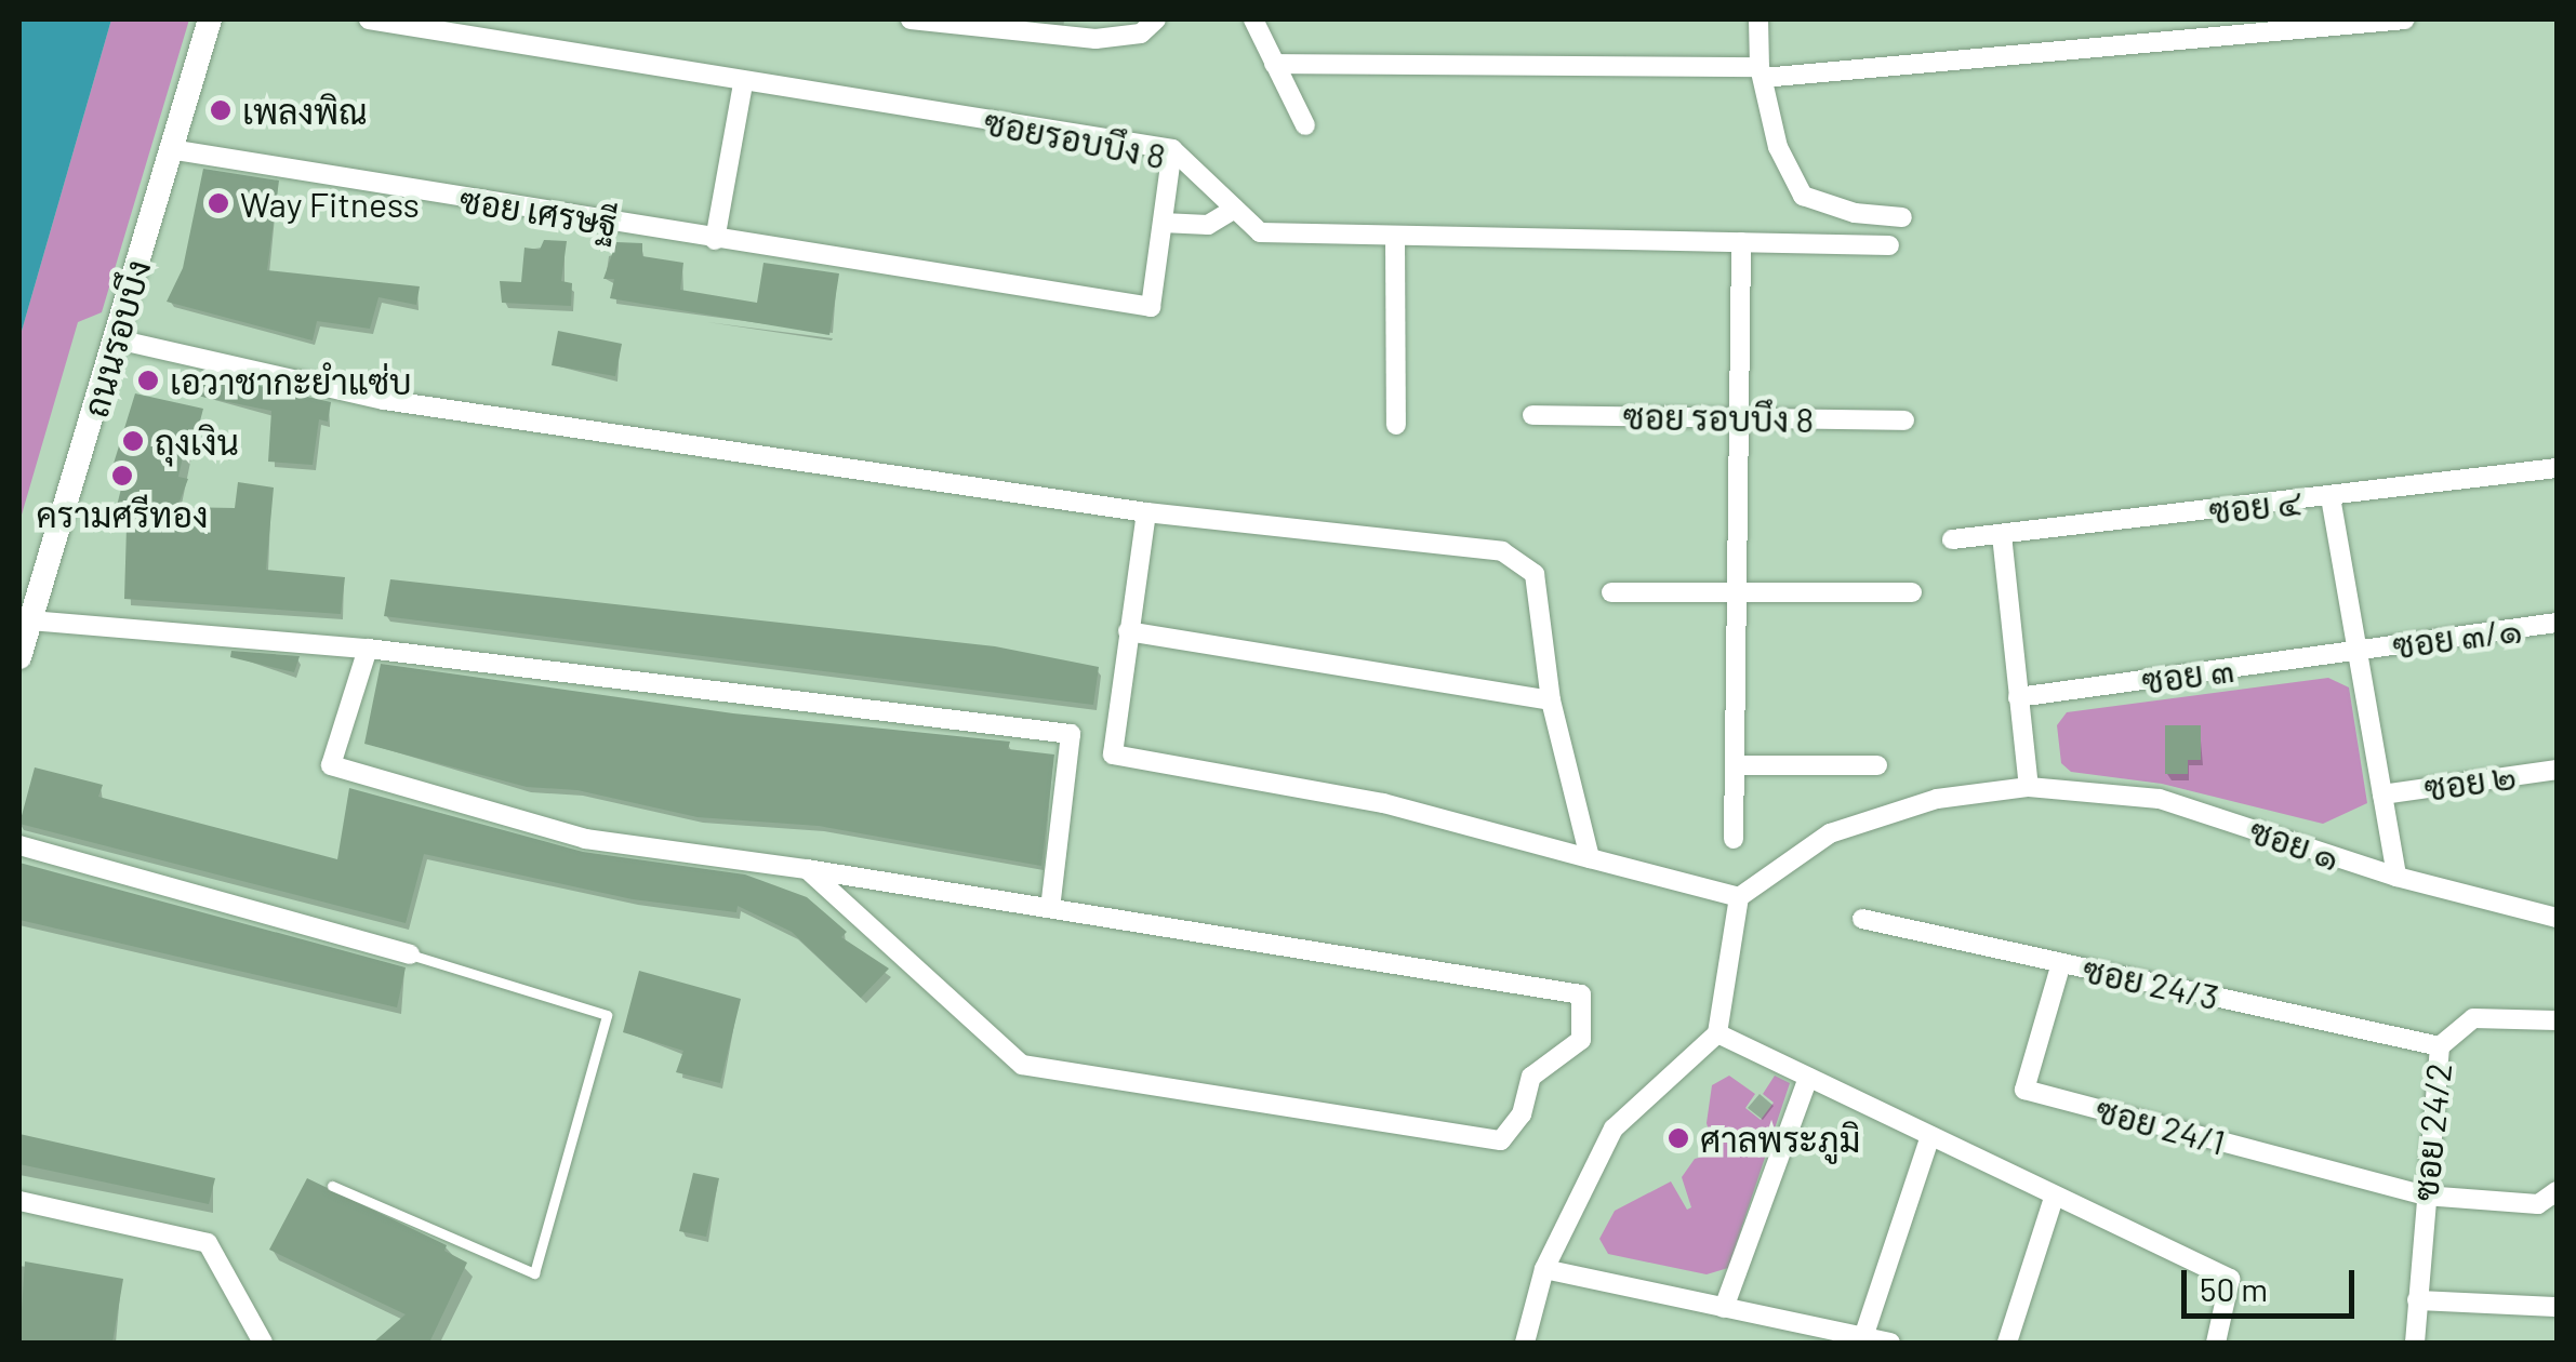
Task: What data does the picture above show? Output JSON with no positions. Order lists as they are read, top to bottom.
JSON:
{
  "streets": {
    "street": [
      "ซอยรอบบึง 8",
      "ซอย เศรษฐี",
      "ถนนรอบบึง",
      "ซอย รอบบึง 8",
      "ซอย ๔",
      "ซอย ๓/๑",
      "ซอย ๓",
      "ซอย ๒",
      "ซอย ๑",
      "ซอย 24/3",
      "ซอย 24/1",
      "ซอย 24/2"
    ]
  },
  "crossings": [
    ["ซอย เศรษฐี", "ถนนรอบบึง"],
    ["ซอย ๓/๑", "ซอย ๓"],
    ["ซอย 24/3", "ซอย 24/1"],
    ["ซอย 24/3", "ซอย 24/2"],
    ["ซอย 24/1", "ซอย 24/2"]
  ],
  "places": [
    "เพลงพิณ",
    "Way Fitness",
    "เอวาชากะยำแซ่บ",
    "ถุงเงิน",
    "ครามศรีทอง",
    "ศาลพระภูมิ"
  ],
  "scale_bar": "50 m"
}
